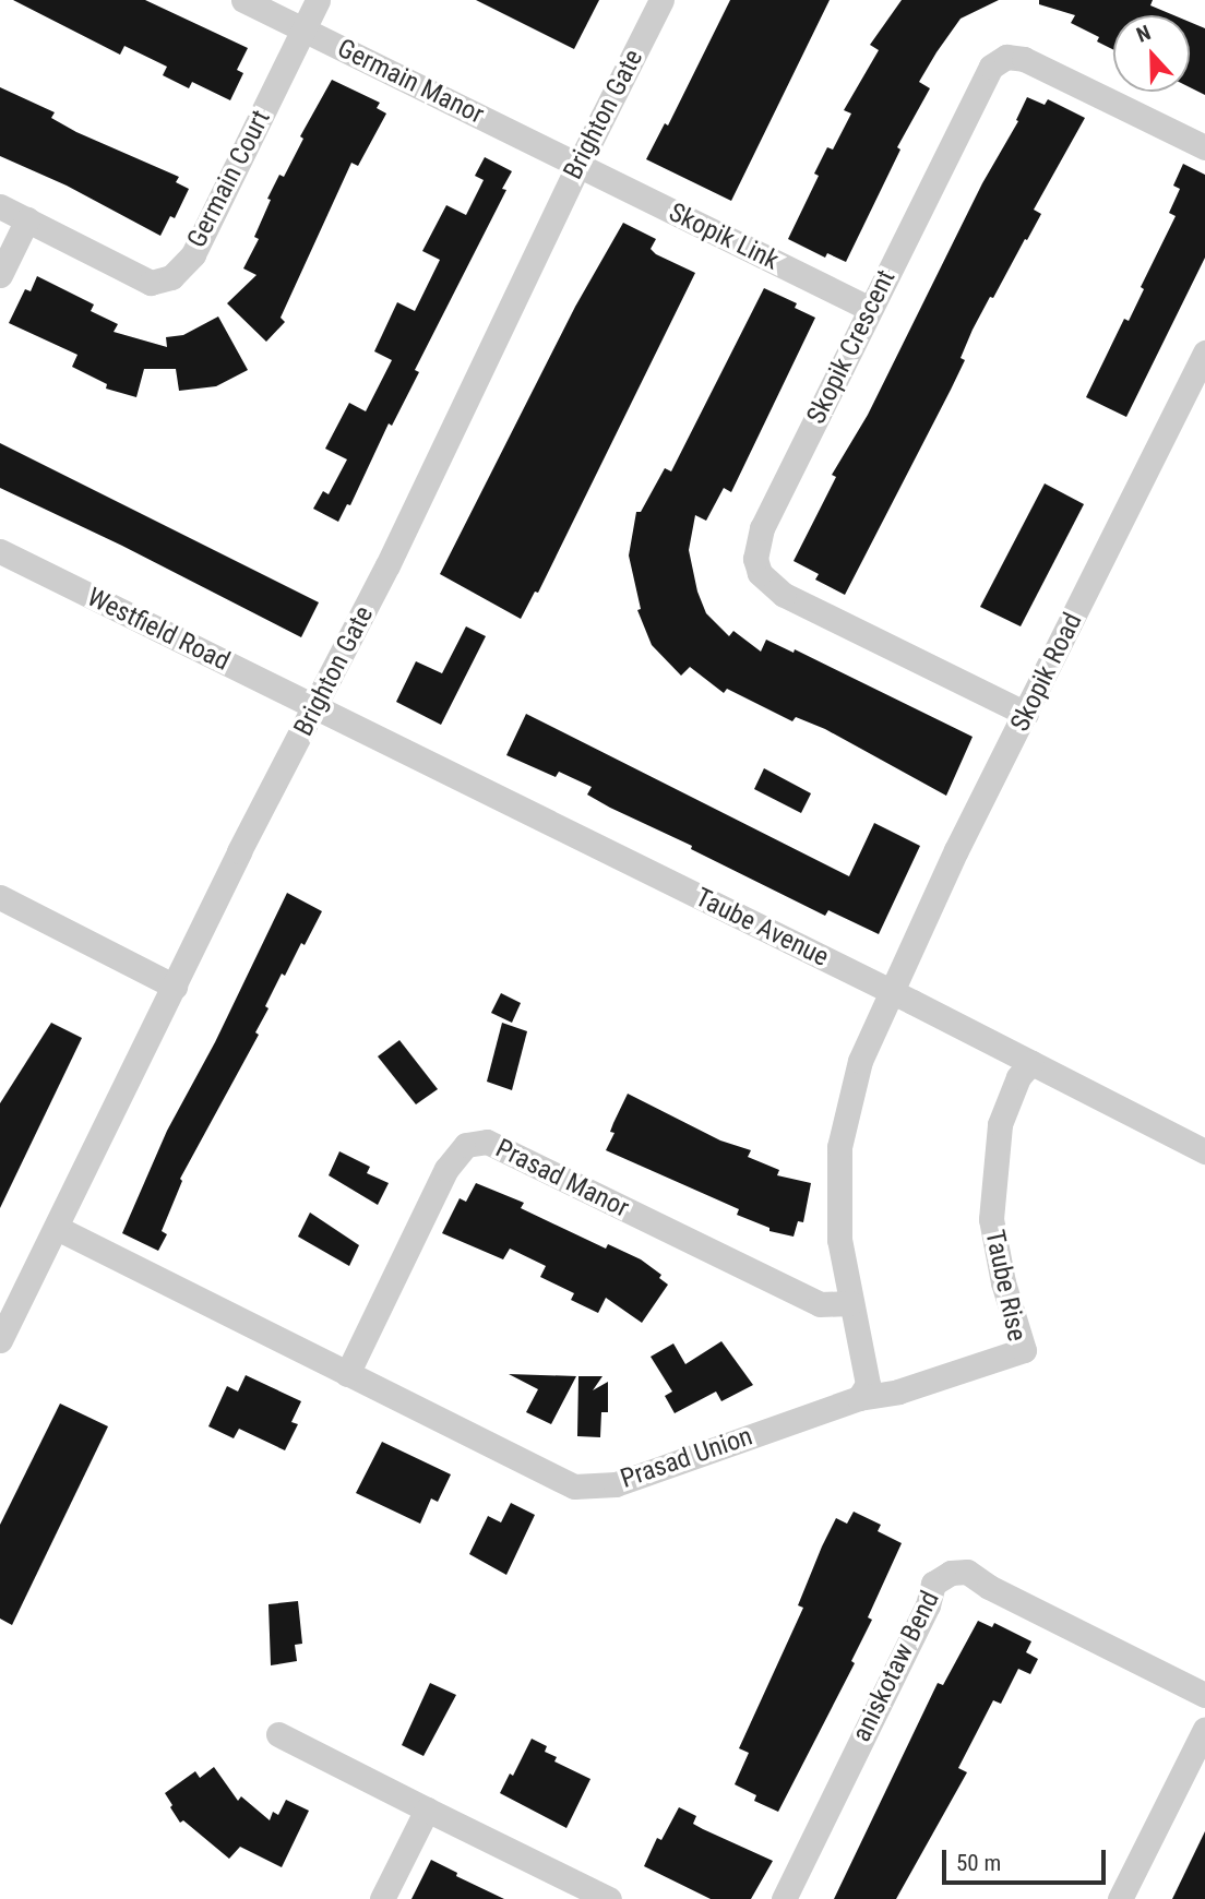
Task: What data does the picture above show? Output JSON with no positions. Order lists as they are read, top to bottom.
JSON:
{
  "streets": {
    "street": [
      "Germain Manor",
      "Brighton Gate",
      "Germain Court",
      "Skopik Link",
      "Skopik Crescent",
      "Westfield Road",
      "Skopik Road",
      "Taube Avenue",
      "Prasad Manor",
      "Taube Rise",
      "Prasad Union",
      "aniskotaw Bend"
    ]
  },
  "crossings": [
    ["Germain Manor", "Brighton Gate"],
    ["Germain Manor", "Germain Court"],
    ["Germain Manor", "Skopik Link"],
    ["Brighton Gate", "Skopik Link"],
    ["Brighton Gate", "Westfield Road"],
    ["Brighton Gate", "Taube Avenue"],
    ["Brighton Gate", "Prasad Union"],
    ["Skopik Link", "Skopik Crescent"],
    ["Skopik Crescent", "Skopik Road"],
    ["Westfield Road", "Taube Avenue"],
    ["Skopik Road", "Taube Avenue"],
    ["Taube Avenue", "Taube Rise"],
    ["Prasad Manor", "Prasad Union"],
    ["Taube Rise", "Prasad Union"]
  ],
  "scale_bar": "50 m",
  "north": "top"
}
